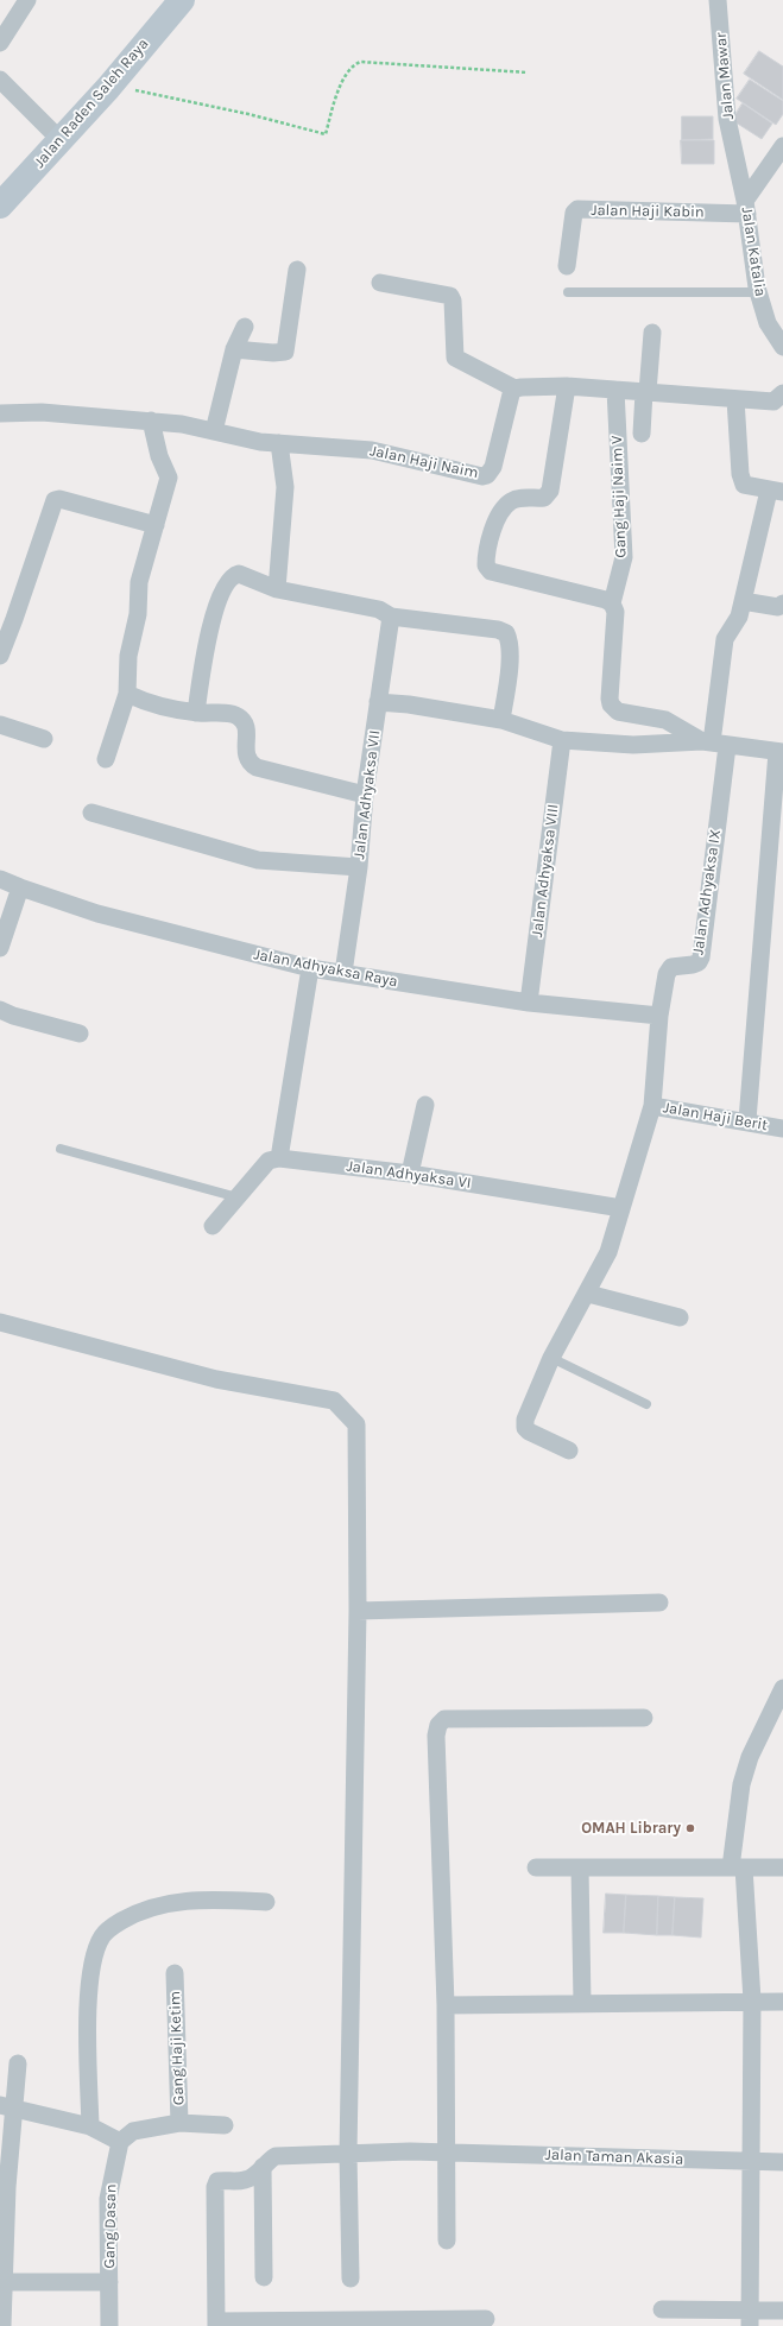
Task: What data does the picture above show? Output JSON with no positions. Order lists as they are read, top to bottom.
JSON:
{
  "streets": {
    "main road": ["Jalan Raden Saleh Raya"],
    "street": [
      "Jalan Mawar",
      "Jalan Haji Kabin",
      "Jalan Katalia",
      "Jalan Haji Naim",
      "Gang Haji Naim V",
      "Jalan Adhyaksa VII",
      "Jalan Adhyaksa VIII",
      "Jalan Adhyaksa IX",
      "Jalan Adhyaksa Raya",
      "Jalan Haji Berit",
      "Jalan Adhyaksa VI",
      "Gang Haji Ketim",
      "Jalan Taman Akasia",
      "Gang Dasan"
    ]
  },
  "crossings": [
    ["Jalan Mawar", "Jalan Katalia"],
    ["Jalan Haji Kabin", "Jalan Katalia"],
    ["Jalan Adhyaksa VII", "Jalan Adhyaksa Raya"],
    ["Jalan Adhyaksa VIII", "Jalan Adhyaksa Raya"],
    ["Jalan Adhyaksa IX", "Jalan Adhyaksa Raya"],
    ["Jalan Adhyaksa IX", "Jalan Haji Berit"],
    ["Jalan Adhyaksa Raya", "Jalan Haji Berit"]
  ],
  "places": ["OMAH Library"]
}
